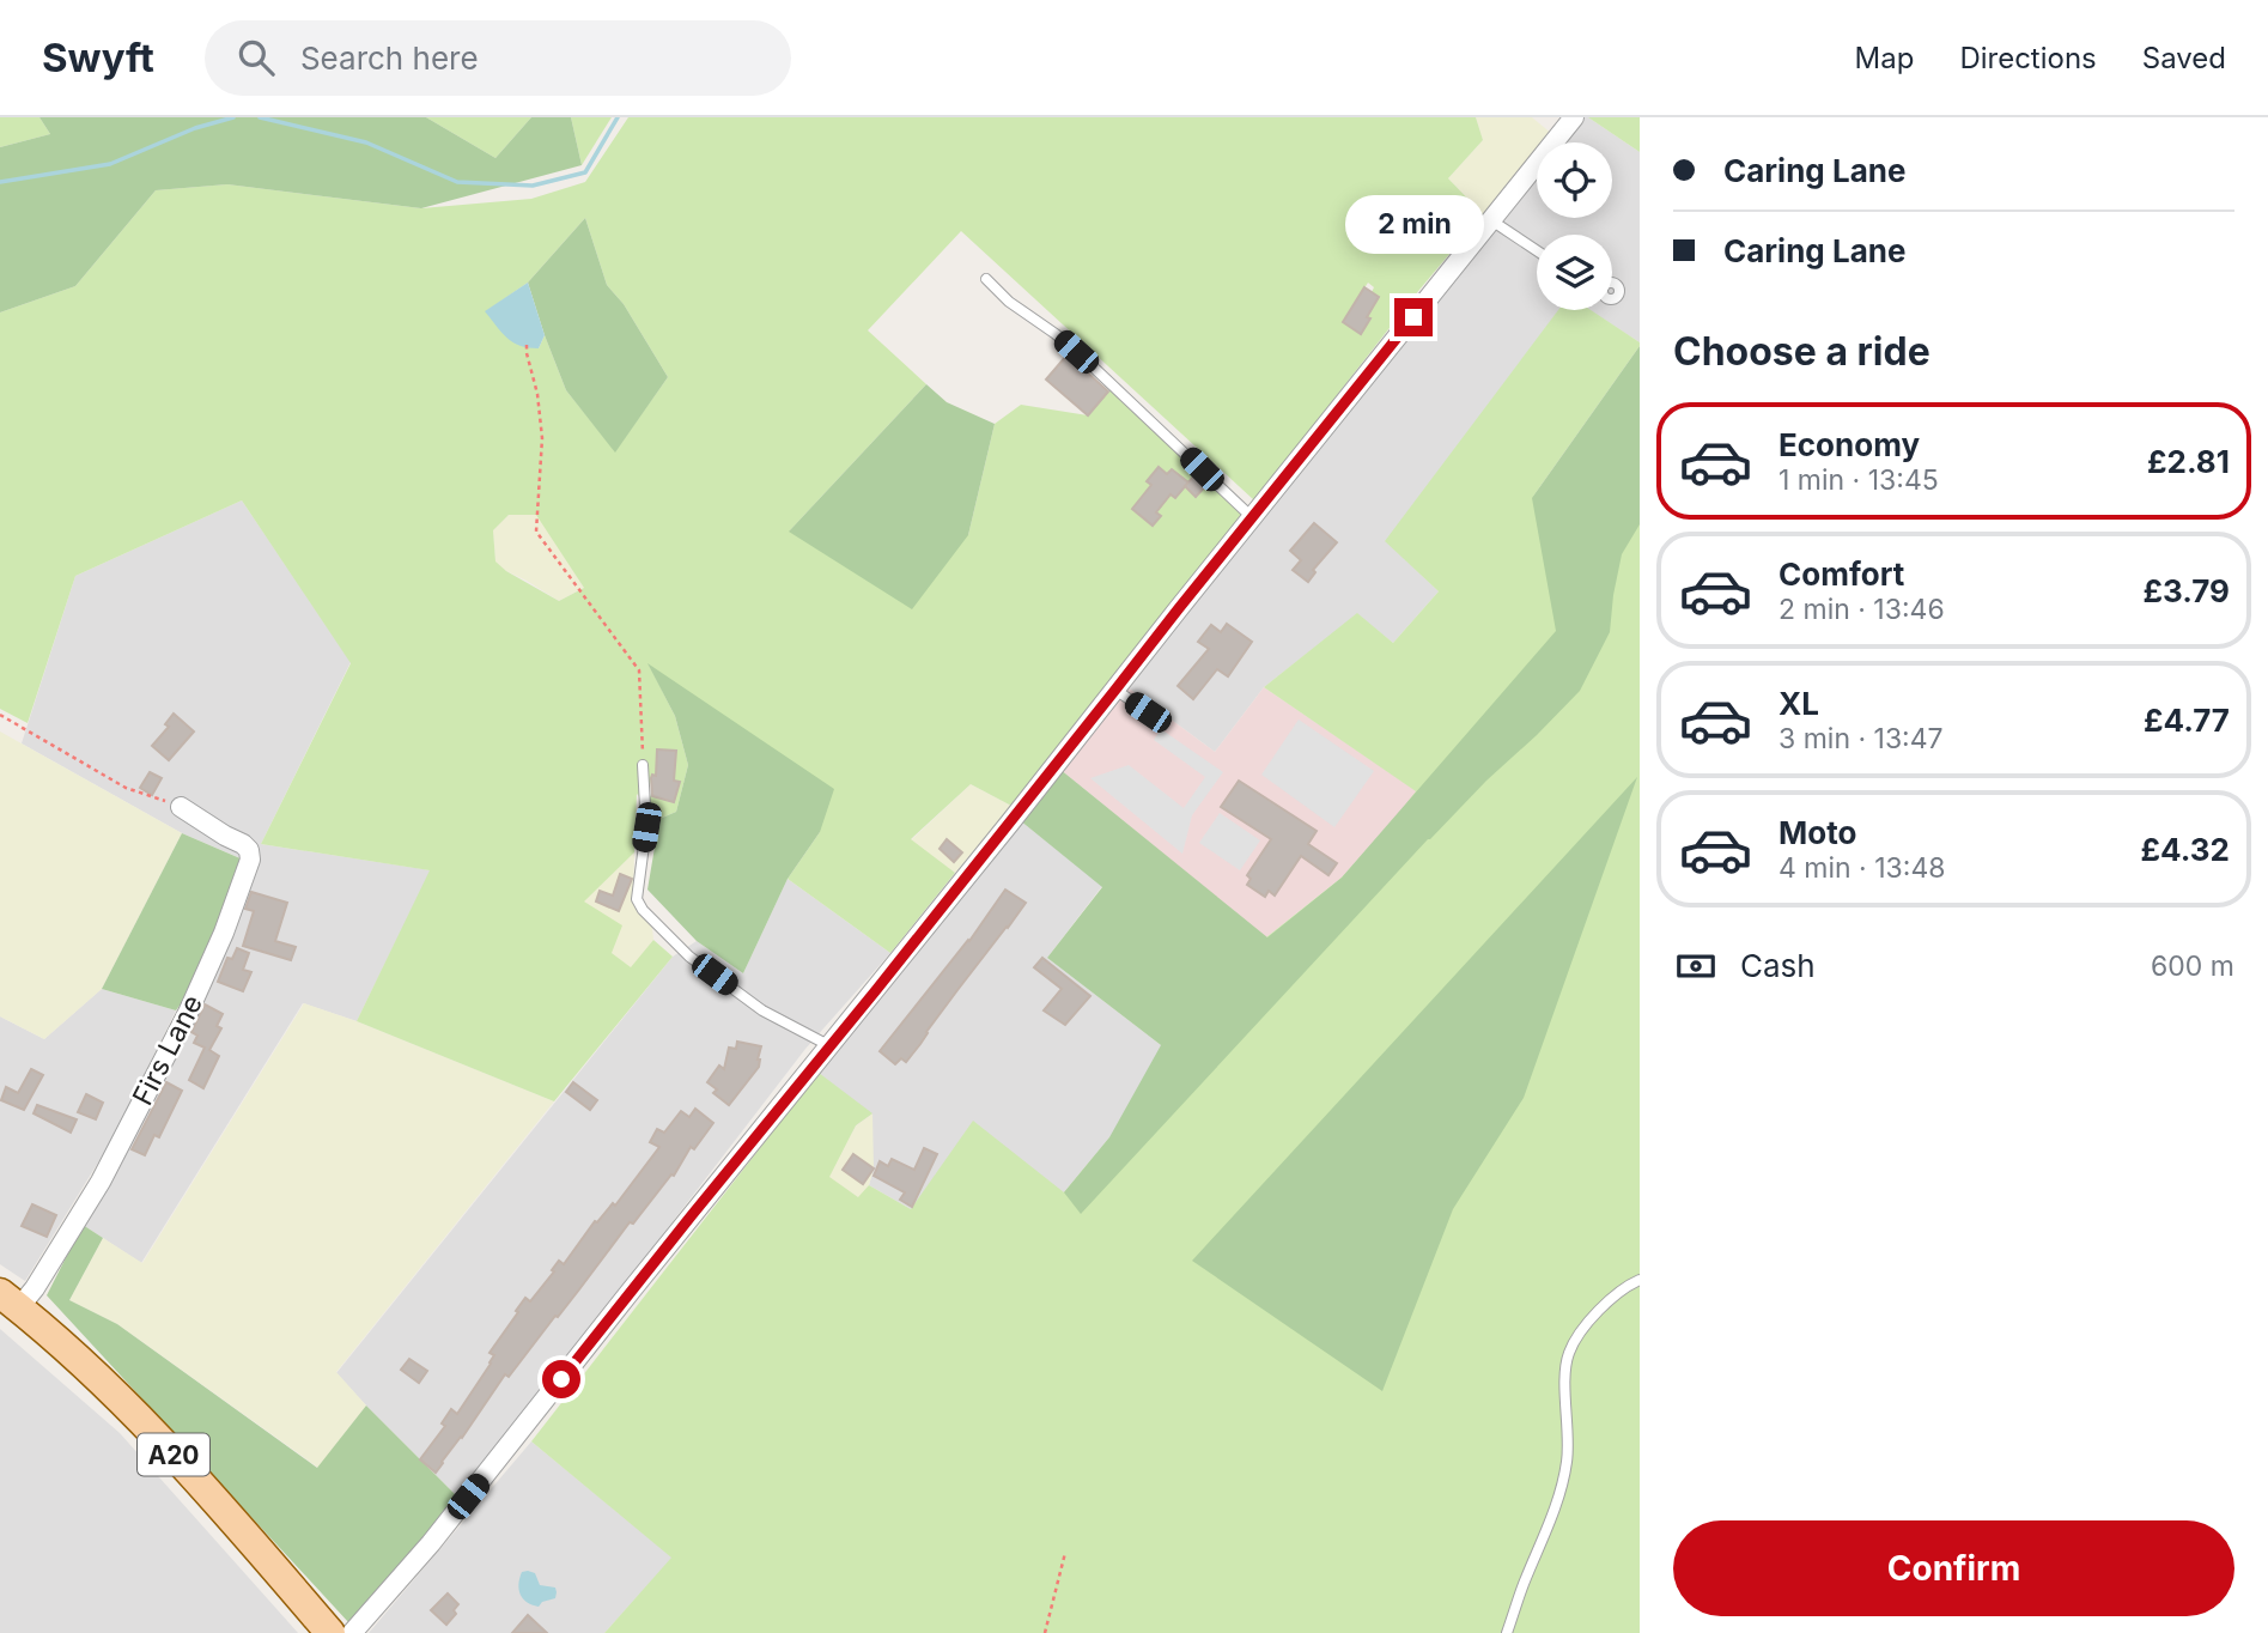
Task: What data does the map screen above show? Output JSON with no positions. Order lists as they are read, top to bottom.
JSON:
{
  "streets": {
    "main road": ["A20"],
    "street": ["Firs Lane"]
  },
  "crossings": [
    ["Firs Lane", "A20"]
  ],
  "page": {
    "header": "Swyft",
    "search": "Search here",
    "nav": ["Map", "Directions", "Saved"],
    "banner": ["Caring Lane", "Caring Lane"],
    "bubble": "2 min",
    "heading": "Choose a ride",
    "list": [
      {
        "name": "Economy",
        "note": "1 min · 13:45",
        "value": "£2.81"
      },
      {
        "name": "Comfort",
        "note": "2 min · 13:46",
        "value": "£3.79"
      },
      {
        "name": "XL",
        "note": "3 min · 13:47",
        "value": "£4.77"
      },
      {
        "name": "Moto",
        "note": "4 min · 13:48",
        "value": "£4.32"
      }
    ],
    "pay": ["Cash", "600 m"],
    "buttons": "Confirm"
  }
}
